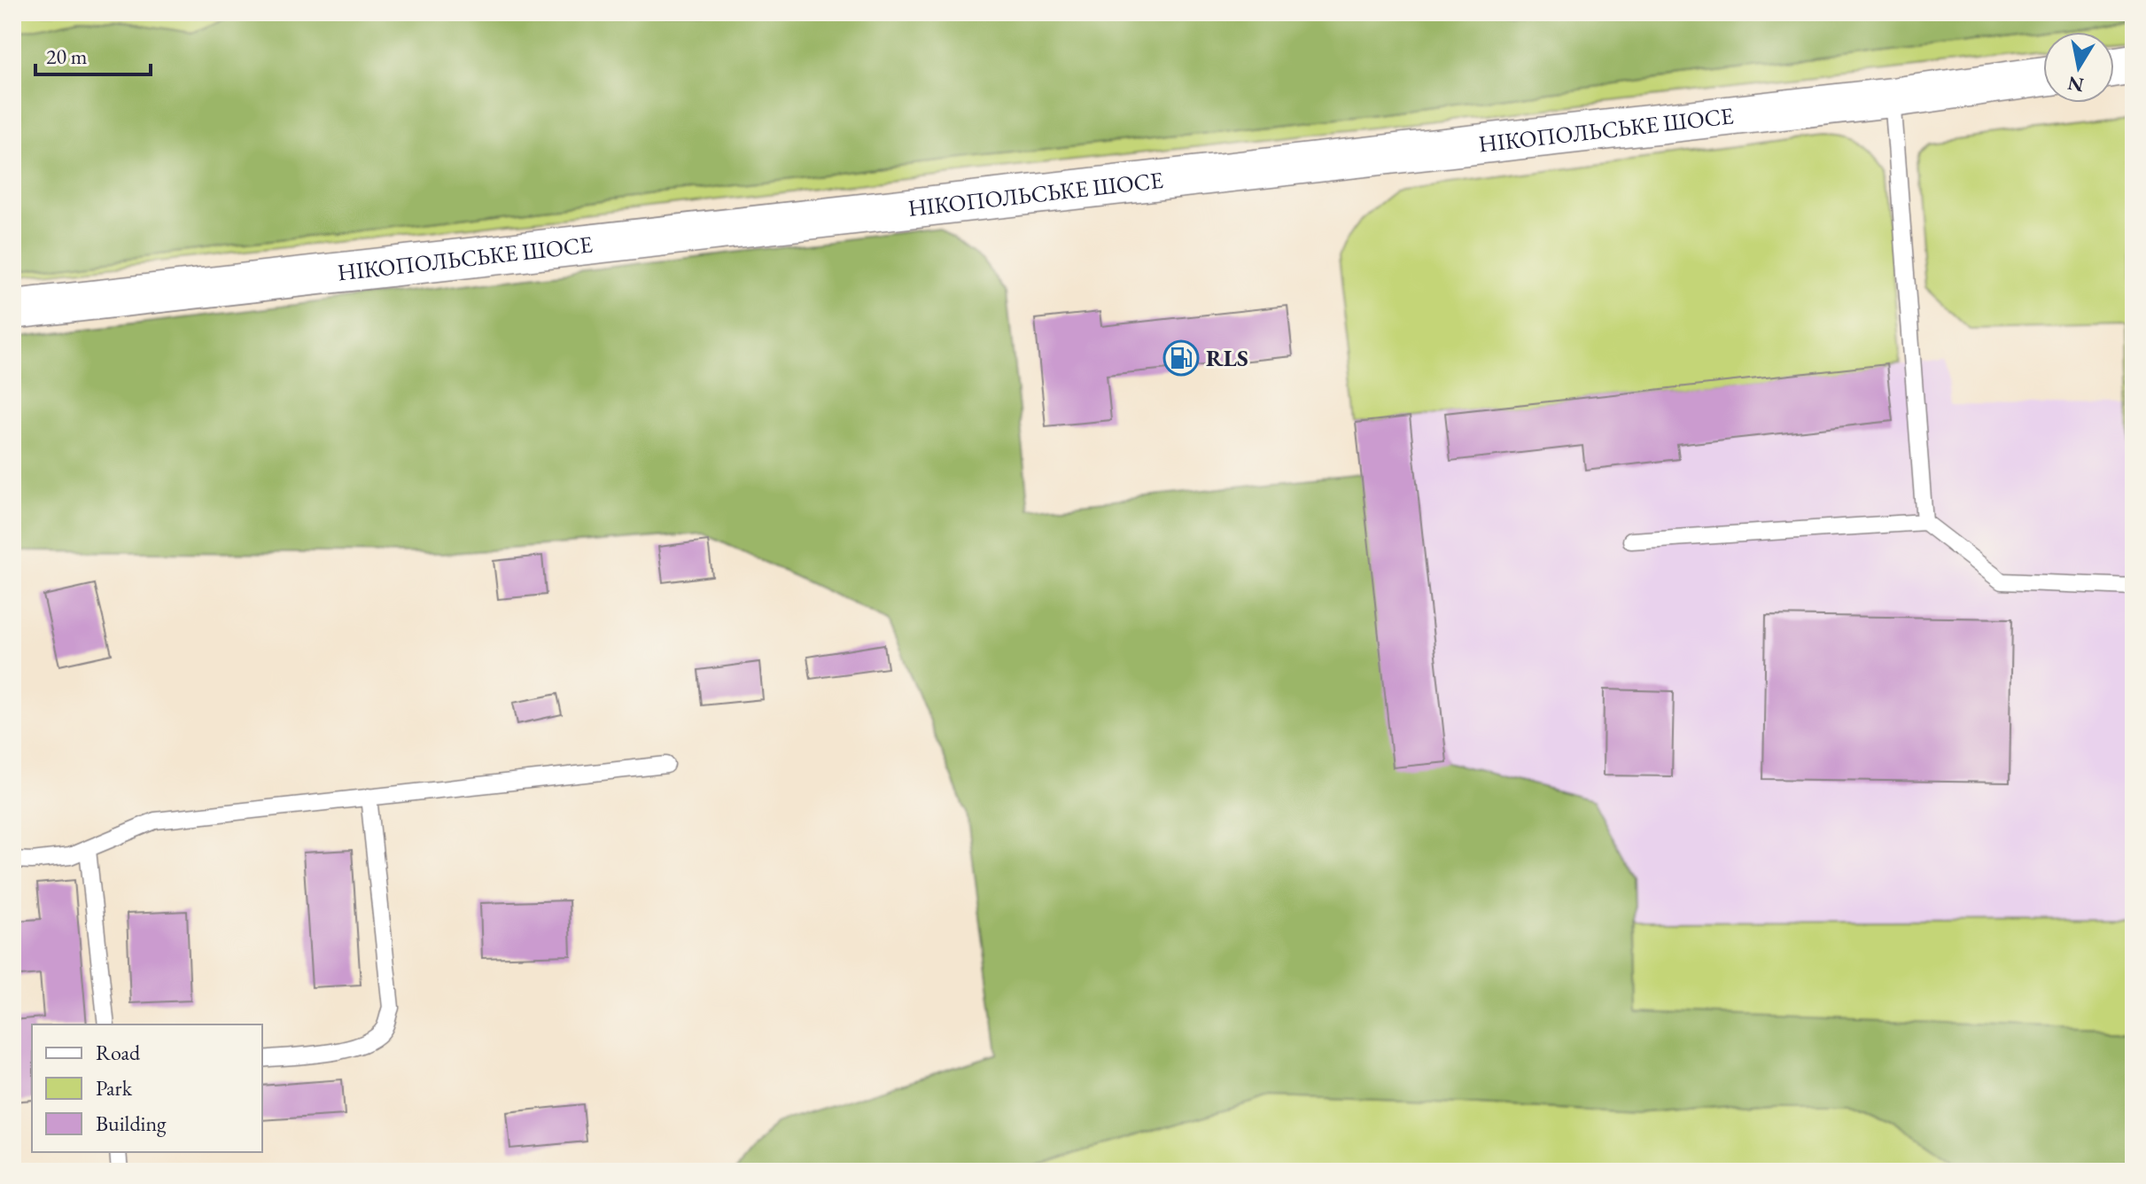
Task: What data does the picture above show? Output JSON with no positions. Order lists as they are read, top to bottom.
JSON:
{
  "streets": {
    "main road": ["НІКОПОЛЬСЬКЕ ШОСЕ"]
  },
  "places": {
    "fuel station": ["RLS"]
  },
  "legend": ["Road", "Park", "Building"],
  "scale_bar": "20 m",
  "north": "bottom"
}
